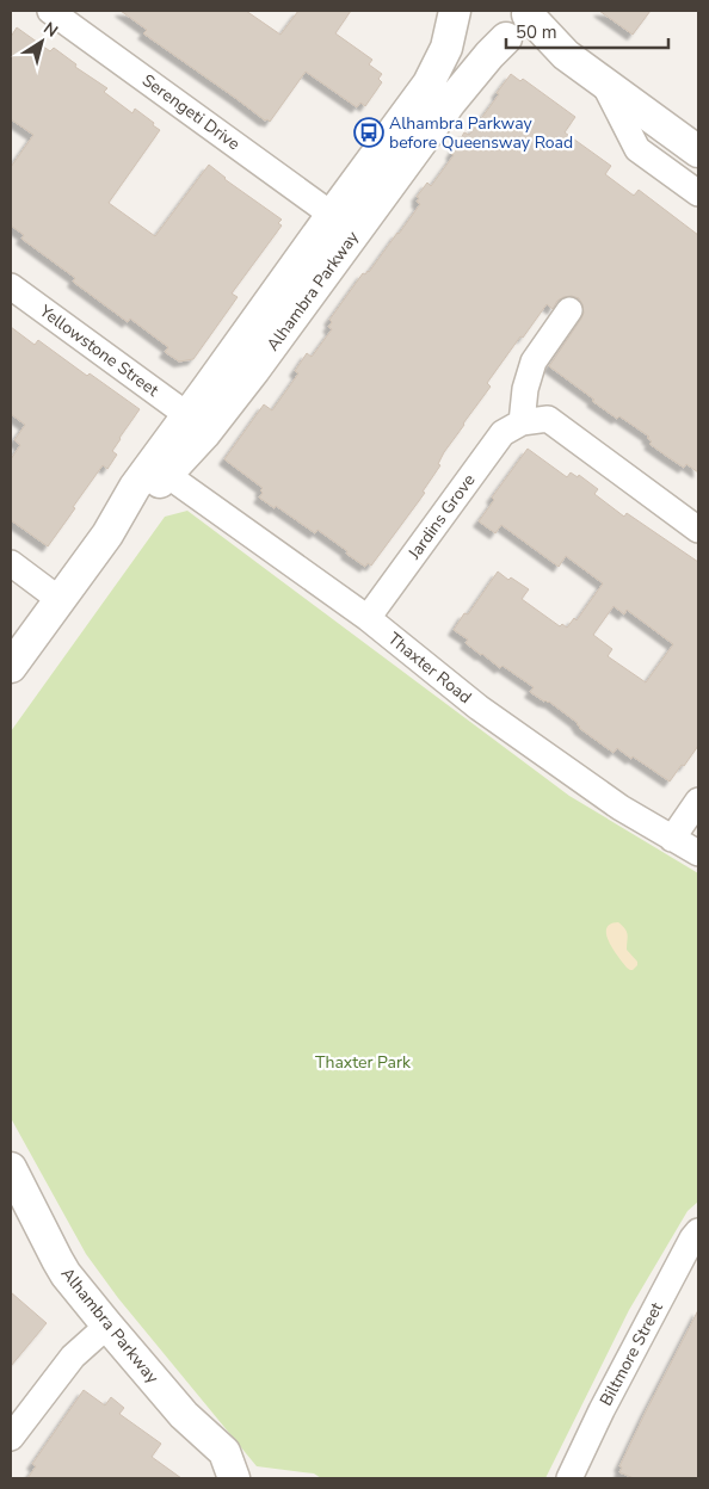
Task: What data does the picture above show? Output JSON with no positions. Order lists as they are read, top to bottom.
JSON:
{
  "streets": {
    "street": [
      "Serengeti Drive",
      "Alhambra Parkway",
      "Yellowstone Street",
      "Jardins Grove",
      "Thaxter Road",
      "Biltmore Street"
    ]
  },
  "crossings": [
    ["Serengeti Drive", "Alhambra Parkway"],
    ["Alhambra Parkway", "Yellowstone Street"],
    ["Alhambra Parkway", "Thaxter Road"],
    ["Jardins Grove", "Thaxter Road"]
  ],
  "parks": ["Thaxter Park"],
  "places": {
    "bus stop": ["Alhambra Parkway before Queensway Road"]
  },
  "scale_bar": "50 m",
  "north": "top right"
}
